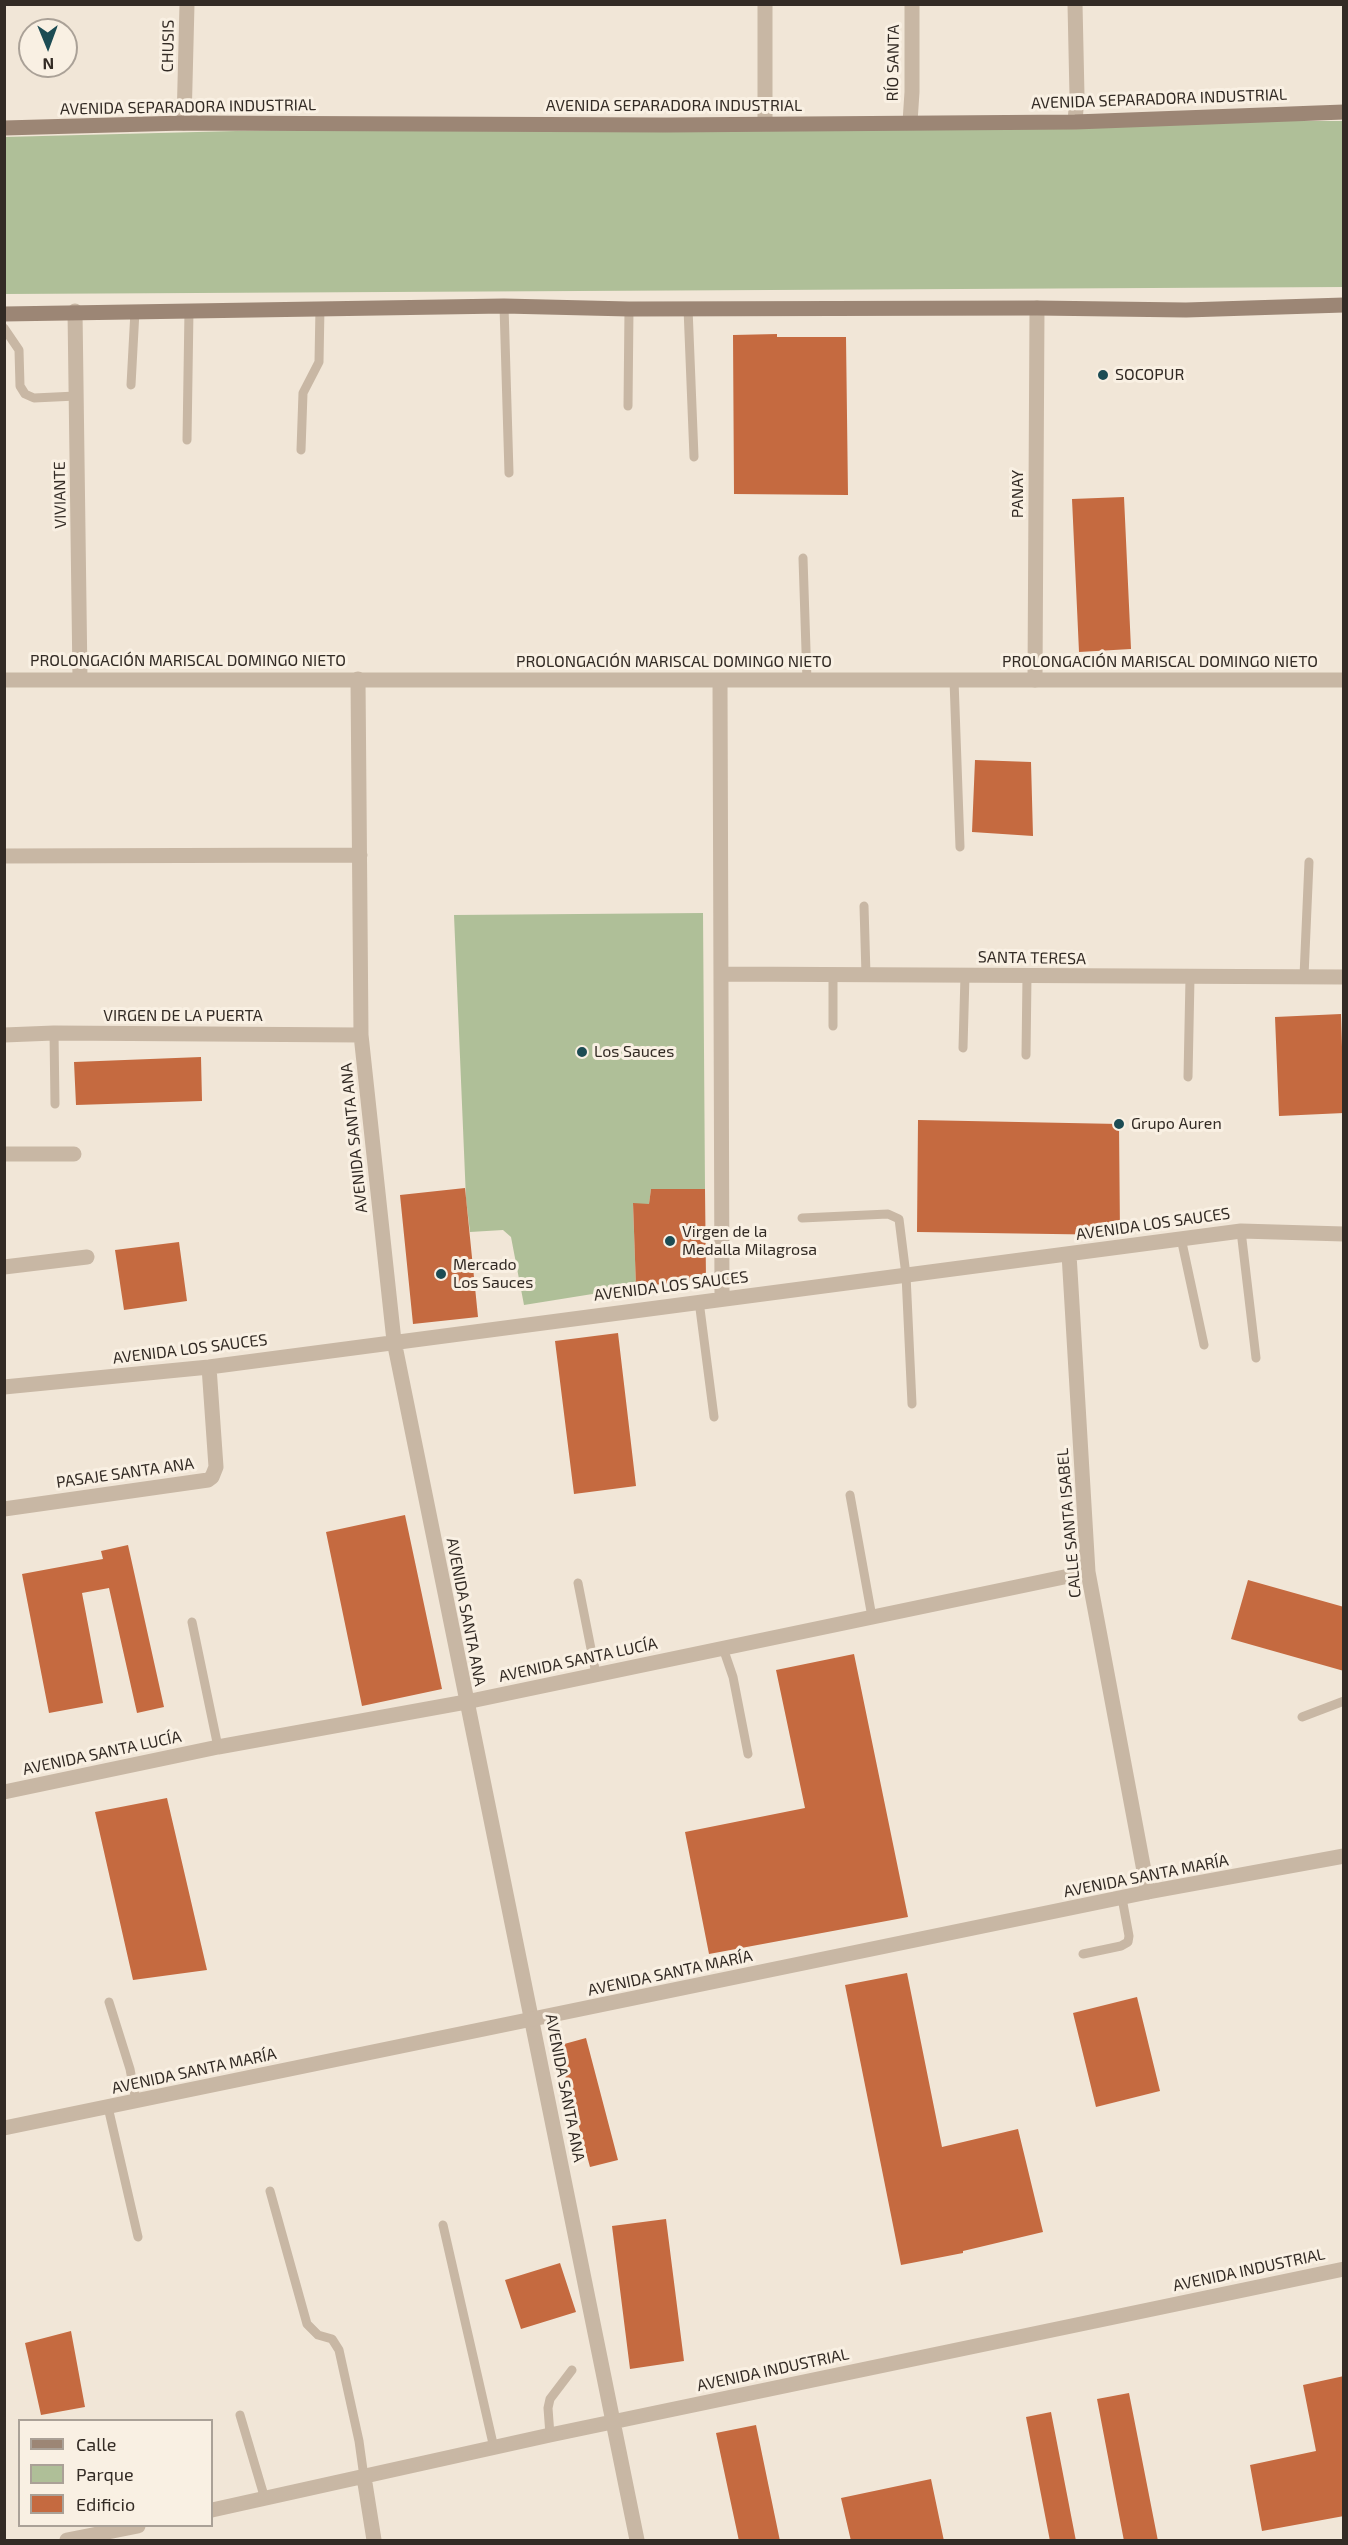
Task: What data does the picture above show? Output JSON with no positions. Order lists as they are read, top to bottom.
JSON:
{
  "streets": {
    "main road": ["AVENIDA SEPARADORA INDUSTRIAL"],
    "street": [
      "CHUSIS",
      "RÍO SANTA",
      "PANAY",
      "VIVIANTE",
      "PROLONGACIÓN MARISCAL DOMINGO NIETO",
      "SANTA TERESA",
      "VIRGEN DE LA PUERTA",
      "AVENIDA SANTA ANA",
      "AVENIDA LOS SAUCES",
      "PASAJE SANTA ANA",
      "CALLE SANTA ISABEL",
      "AVENIDA SANTA LUCÍA",
      "AVENIDA SANTA MARÍA",
      "AVENIDA INDUSTRIAL"
    ]
  },
  "crossings": [
    ["CHUSIS", "AVENIDA SEPARADORA INDUSTRIAL"],
    ["RÍO SANTA", "AVENIDA SEPARADORA INDUSTRIAL"],
    ["PANAY", "PROLONGACIÓN MARISCAL DOMINGO NIETO"],
    ["VIVIANTE", "PROLONGACIÓN MARISCAL DOMINGO NIETO"],
    ["PROLONGACIÓN MARISCAL DOMINGO NIETO", "AVENIDA SANTA ANA"],
    ["VIRGEN DE LA PUERTA", "AVENIDA SANTA ANA"],
    ["AVENIDA SANTA ANA", "AVENIDA LOS SAUCES"],
    ["AVENIDA SANTA ANA", "AVENIDA SANTA LUCÍA"],
    ["AVENIDA SANTA ANA", "AVENIDA SANTA MARÍA"],
    ["AVENIDA SANTA ANA", "AVENIDA INDUSTRIAL"],
    ["AVENIDA LOS SAUCES", "PASAJE SANTA ANA"],
    ["AVENIDA LOS SAUCES", "CALLE SANTA ISABEL"],
    ["CALLE SANTA ISABEL", "AVENIDA SANTA LUCÍA"],
    ["CALLE SANTA ISABEL", "AVENIDA SANTA MARÍA"]
  ],
  "places": [
    "SOCOPUR",
    "Los Sauces",
    "Grupo Auren",
    "Virgen de la Medalla Milagrosa",
    "Mercado Los Sauces"
  ],
  "legend": ["Calle", "Parque", "Edificio"],
  "north": "bottom"
}
